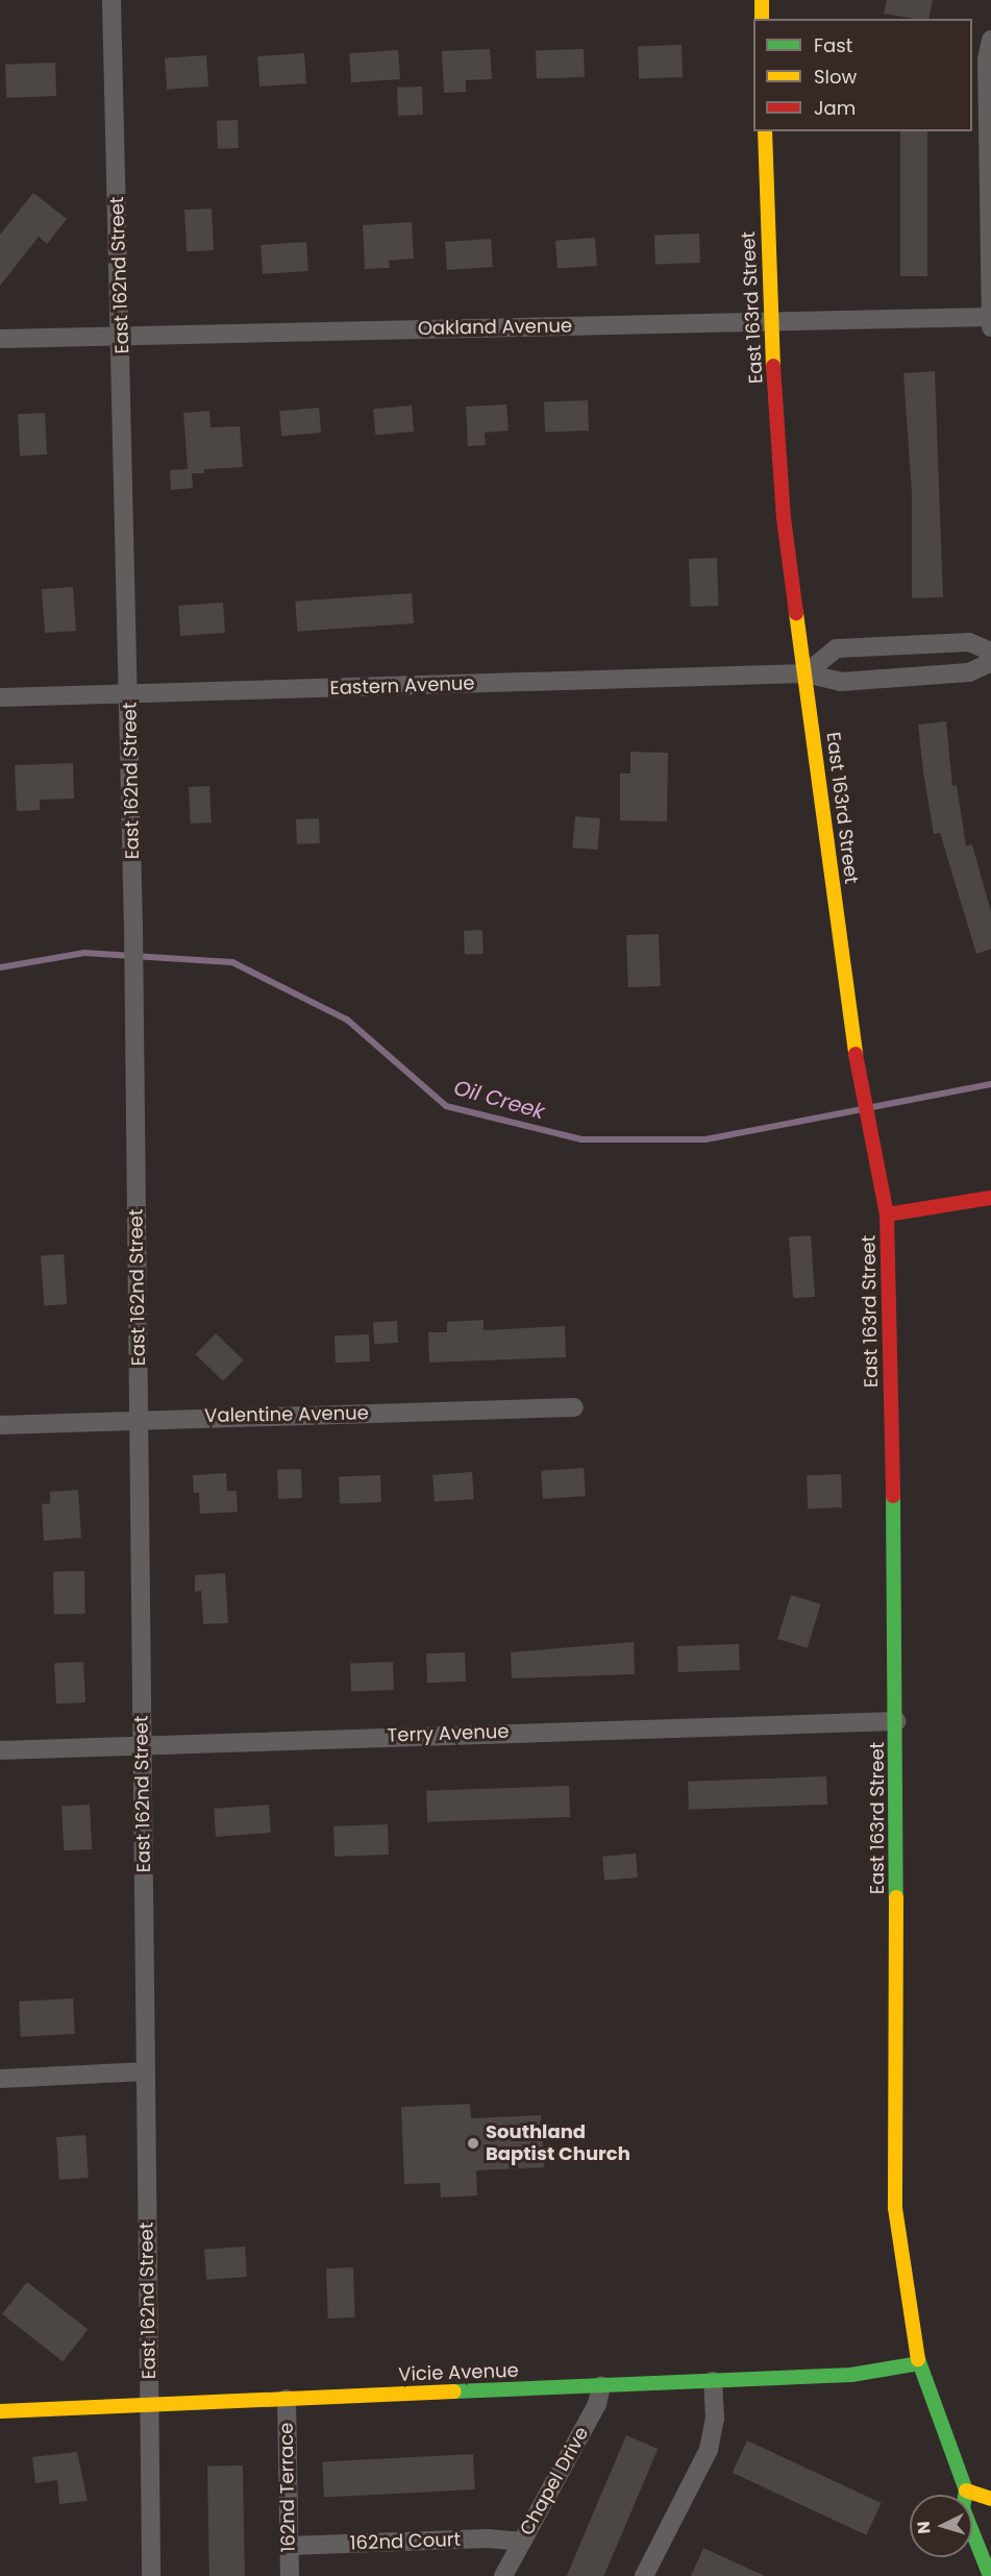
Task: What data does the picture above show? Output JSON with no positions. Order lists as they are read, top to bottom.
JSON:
{
  "streets": {
    "street": [
      "East 162nd Street",
      "East 163rd Street",
      "Oakland Avenue",
      "Eastern Avenue",
      "Valentine Avenue",
      "Terry Avenue",
      "Vicie Avenue",
      "Chapel Drive",
      "162nd Terrace",
      "162nd Court"
    ]
  },
  "crossings": [
    ["East 162nd Street", "Oakland Avenue"],
    ["East 162nd Street", "Eastern Avenue"],
    ["East 162nd Street", "Valentine Avenue"],
    ["East 162nd Street", "Terry Avenue"],
    ["East 162nd Street", "Vicie Avenue"],
    ["East 163rd Street", "Oakland Avenue"],
    ["East 163rd Street", "Eastern Avenue"],
    ["East 163rd Street", "Terry Avenue"],
    ["East 163rd Street", "Vicie Avenue"],
    ["Vicie Avenue", "Chapel Drive"],
    ["Vicie Avenue", "162nd Terrace"],
    ["Chapel Drive", "162nd Court"],
    ["162nd Terrace", "162nd Court"]
  ],
  "water": ["Oil Creek"],
  "places": ["Southland Baptist Church"],
  "legend": ["Fast", "Slow", "Jam"],
  "north": "left"
}
